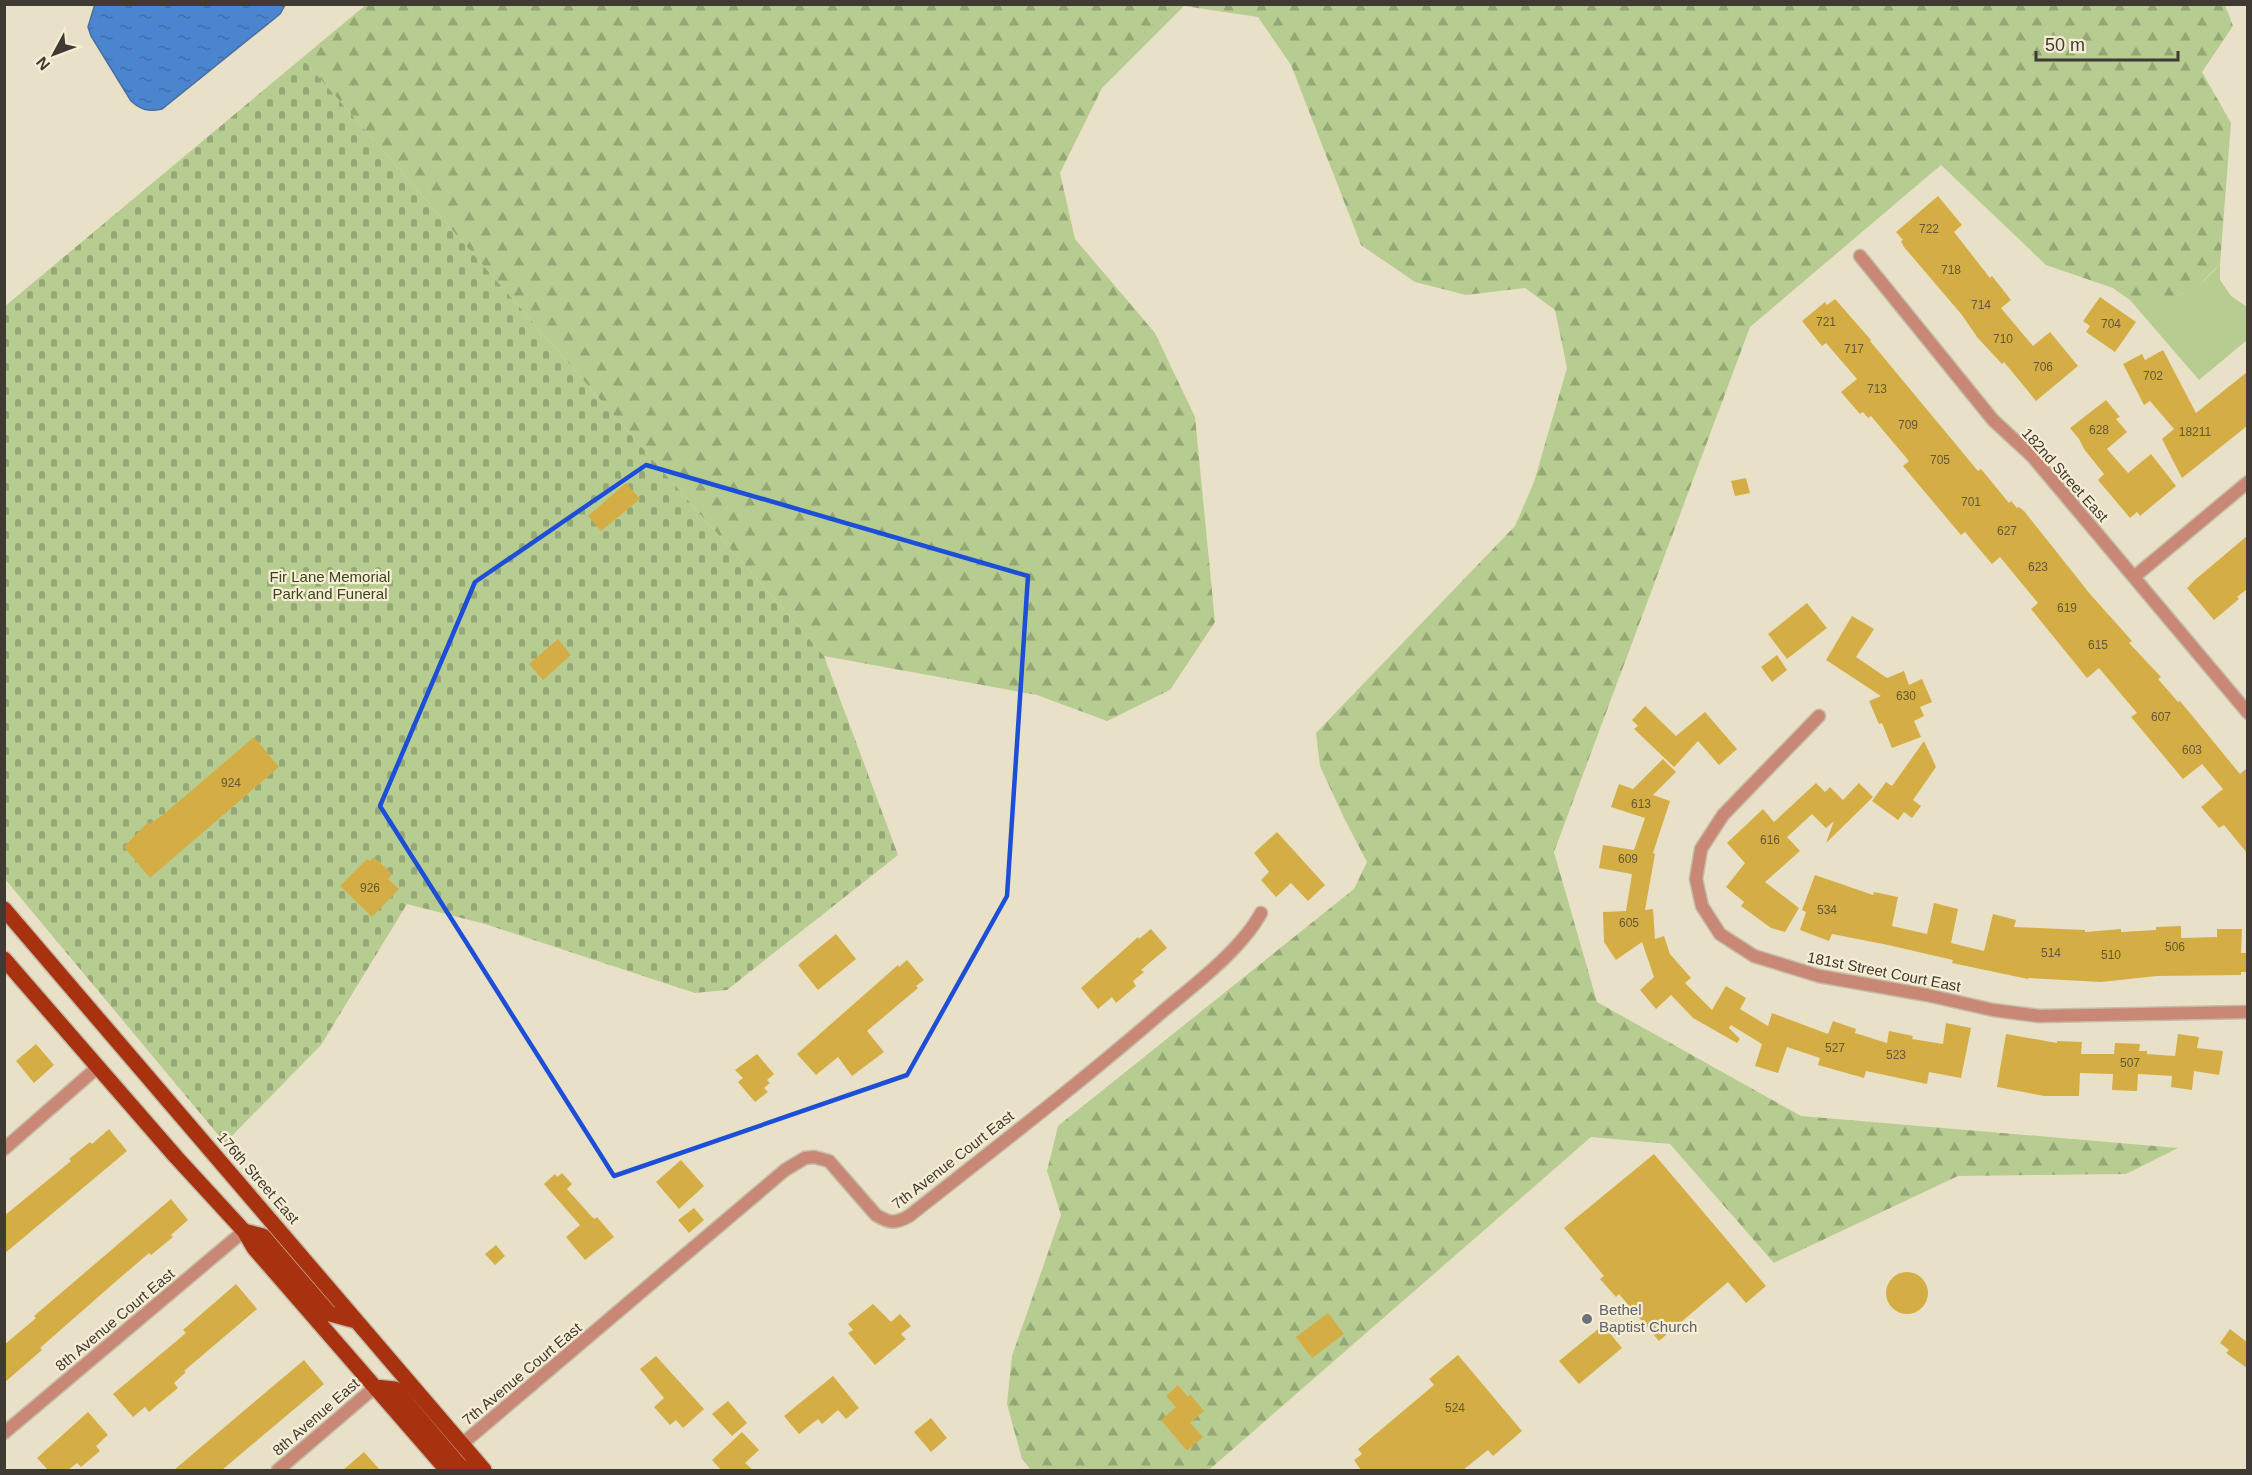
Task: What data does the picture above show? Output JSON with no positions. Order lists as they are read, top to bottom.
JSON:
{
  "streets": {
    "main road": ["176th Street East"],
    "street": [
      "182nd Street East",
      "181st Street Court East",
      "7th Avenue Court East",
      "8th Avenue Court East",
      "8th Avenue East"
    ]
  },
  "crossings": [
    ["7th Avenue Court East", "176th Street East"]
  ],
  "parks": ["Fir Lane Memorial Park and Funeral"],
  "places": ["Bethel Baptist Church"],
  "house_numbers": [
    "722",
    "718",
    "714",
    "721",
    "704",
    "710",
    "717",
    "706",
    "702",
    "713",
    "709",
    "628",
    "18211",
    "705",
    "701",
    "627",
    "623",
    "619",
    "615",
    "630",
    "607",
    "603",
    "924",
    "613",
    "616",
    "609",
    "926",
    "534",
    "605",
    "506",
    "514",
    "510",
    "527",
    "523",
    "507",
    "524"
  ],
  "scale_bar": "50 m",
  "north": "bottom left"
}
